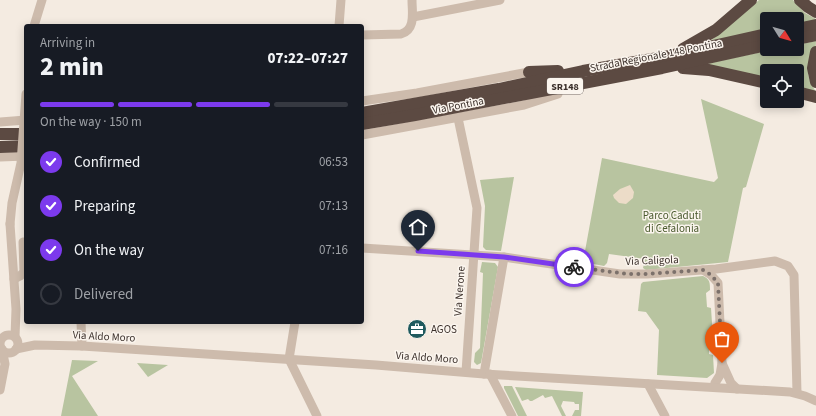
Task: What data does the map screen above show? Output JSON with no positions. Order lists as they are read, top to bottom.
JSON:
{
  "streets": {
    "highway": ["Strada Regionale 148 Pontina", "SR148"],
    "street": [
      "Via Pontina",
      "Via Caligola",
      "Via Nerone",
      "Via Aldo Moro"
    ]
  },
  "crossings": [
    ["Via Pontina", "Via Nerone"],
    ["Via Caligola", "Via Nerone"],
    ["Via Caligola", "Via Aldo Moro"],
    ["Via Nerone", "Via Aldo Moro"]
  ],
  "parks": ["Parco Caduti di Cefalonia"],
  "places": {
    "office": ["AGOS"]
  },
  "north": "bottom right",
  "page": {
    "heading": ["2 min", "Arriving in", "07:22–07:27"],
    "bar": "On the way · 150 m",
    "list": [
      ["Confirmed", "06:53"],
      ["Preparing", "07:13"],
      ["On the way", "07:16"],
      "Delivered"
    ]
  }
}
